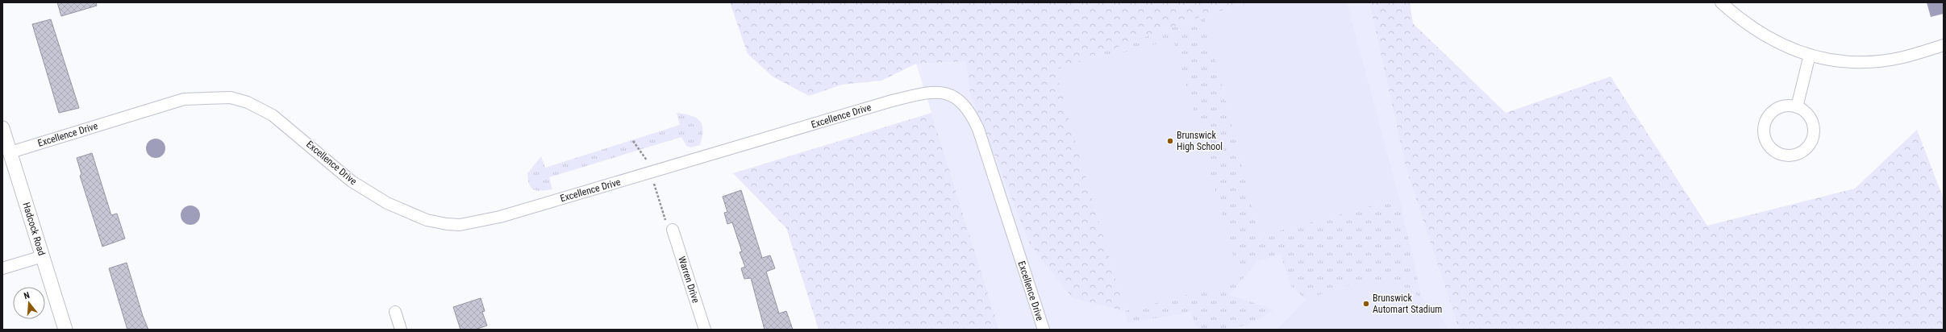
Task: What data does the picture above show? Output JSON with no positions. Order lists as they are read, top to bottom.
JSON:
{
  "streets": {
    "street": ["Excellence Drive", "Hadcock Road", "Warren Drive"]
  },
  "crossings": [
    ["Excellence Drive", "Hadcock Road"]
  ],
  "places": ["Brunswick High School", "Brunswick Automart Stadium"],
  "north": "top"
}
